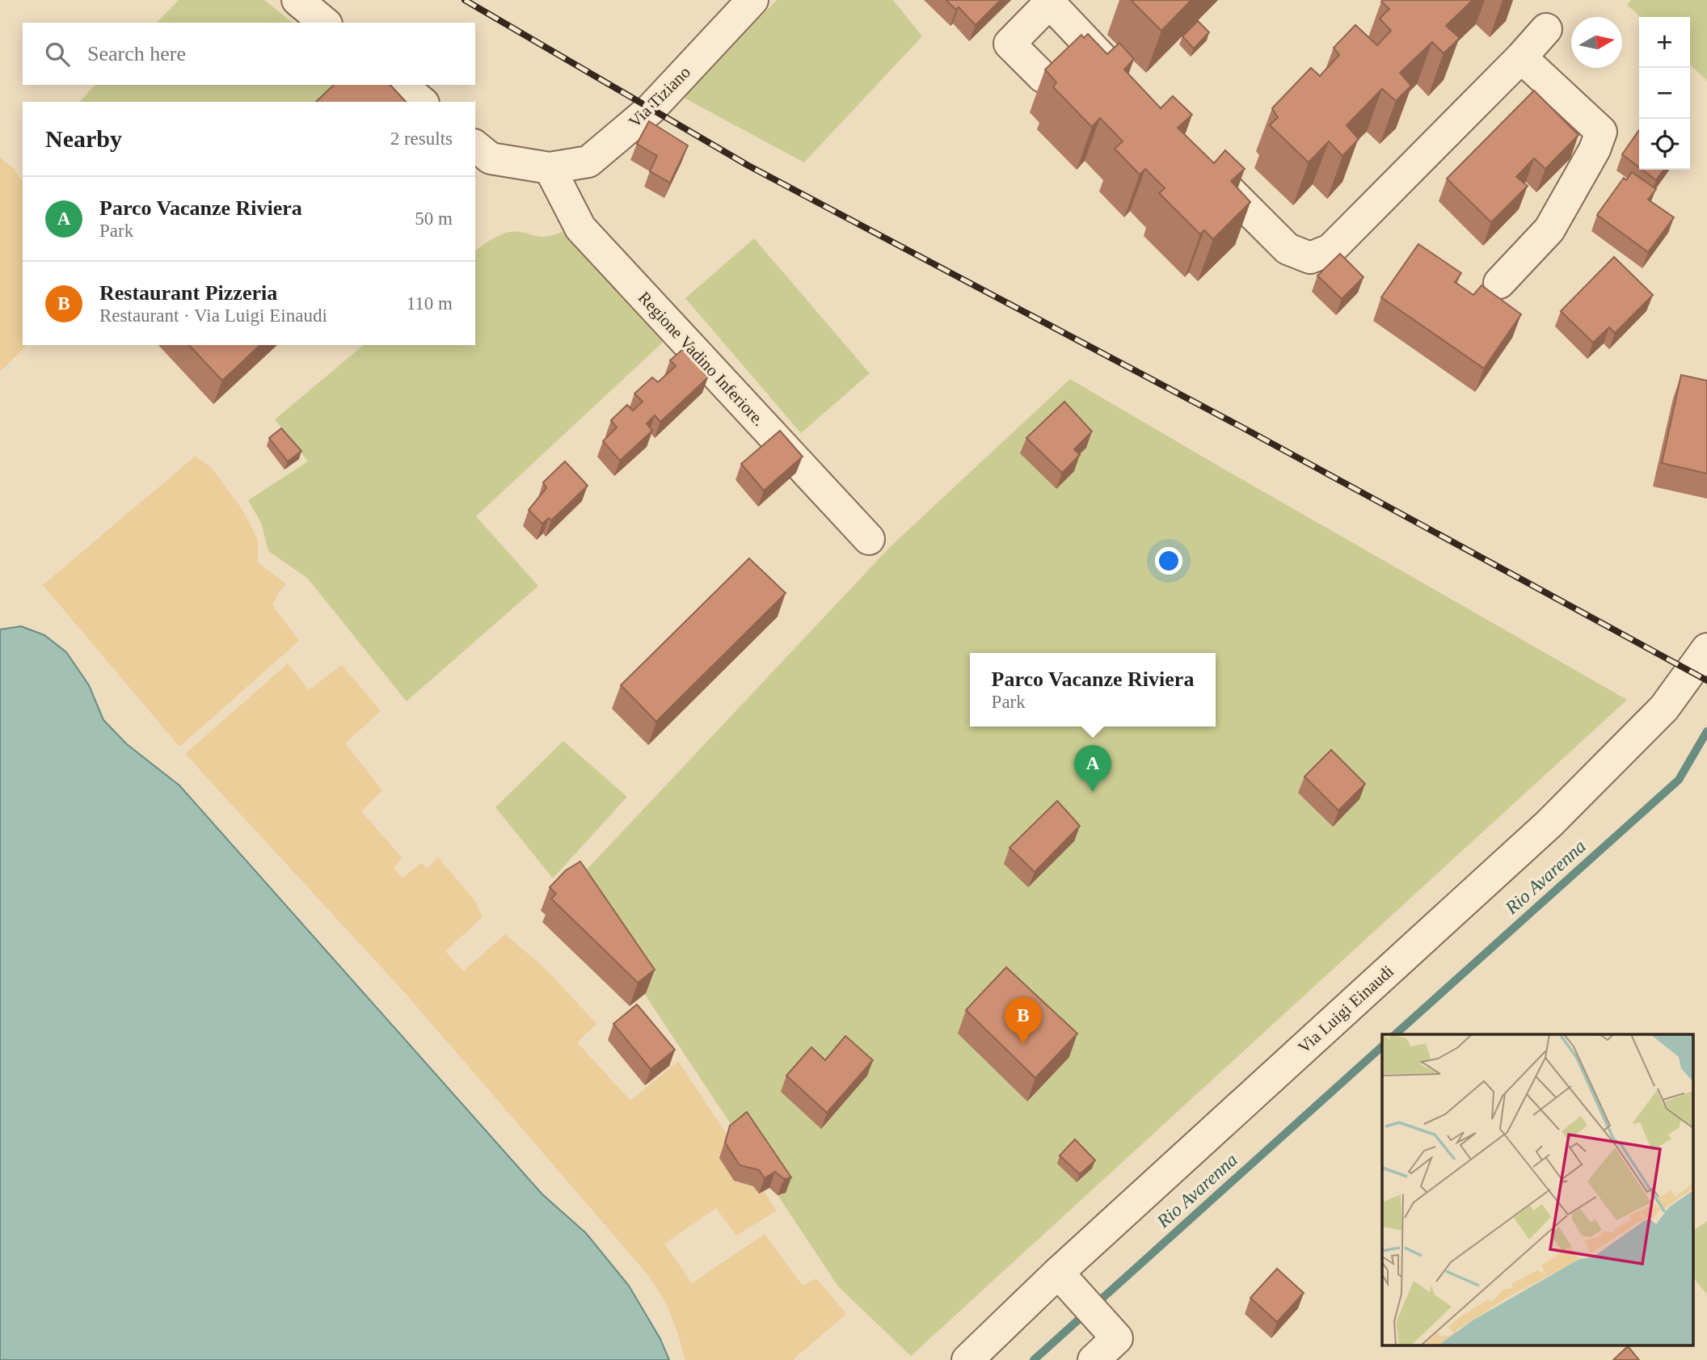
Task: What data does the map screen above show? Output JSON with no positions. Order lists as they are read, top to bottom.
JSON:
{
  "streets": {
    "street": ["Via Tiziano", "Regione Vadino Inferiore.", "Via Luigi Einaudi"]
  },
  "crossings": [
    ["Via Tiziano", "Regione Vadino Inferiore."]
  ],
  "water": ["Rio Avarenna"],
  "north": "right",
  "page": {
    "map_buttons": ["+", "−"],
    "search": "Search here",
    "heading": ["Nearby", "2 results"],
    "list": [
      {
        "mark": "A",
        "name": "Parco Vacanze Riviera",
        "note": "Park",
        "value": "50 m"
      },
      {
        "mark": "B",
        "name": "Restaurant Pizzeria",
        "note": "Restaurant · Via Luigi Einaudi",
        "value": "110 m"
      }
    ],
    "popup": ["Parco Vacanze Riviera", "Park"],
    "pins": ["A", "B"]
  }
}
